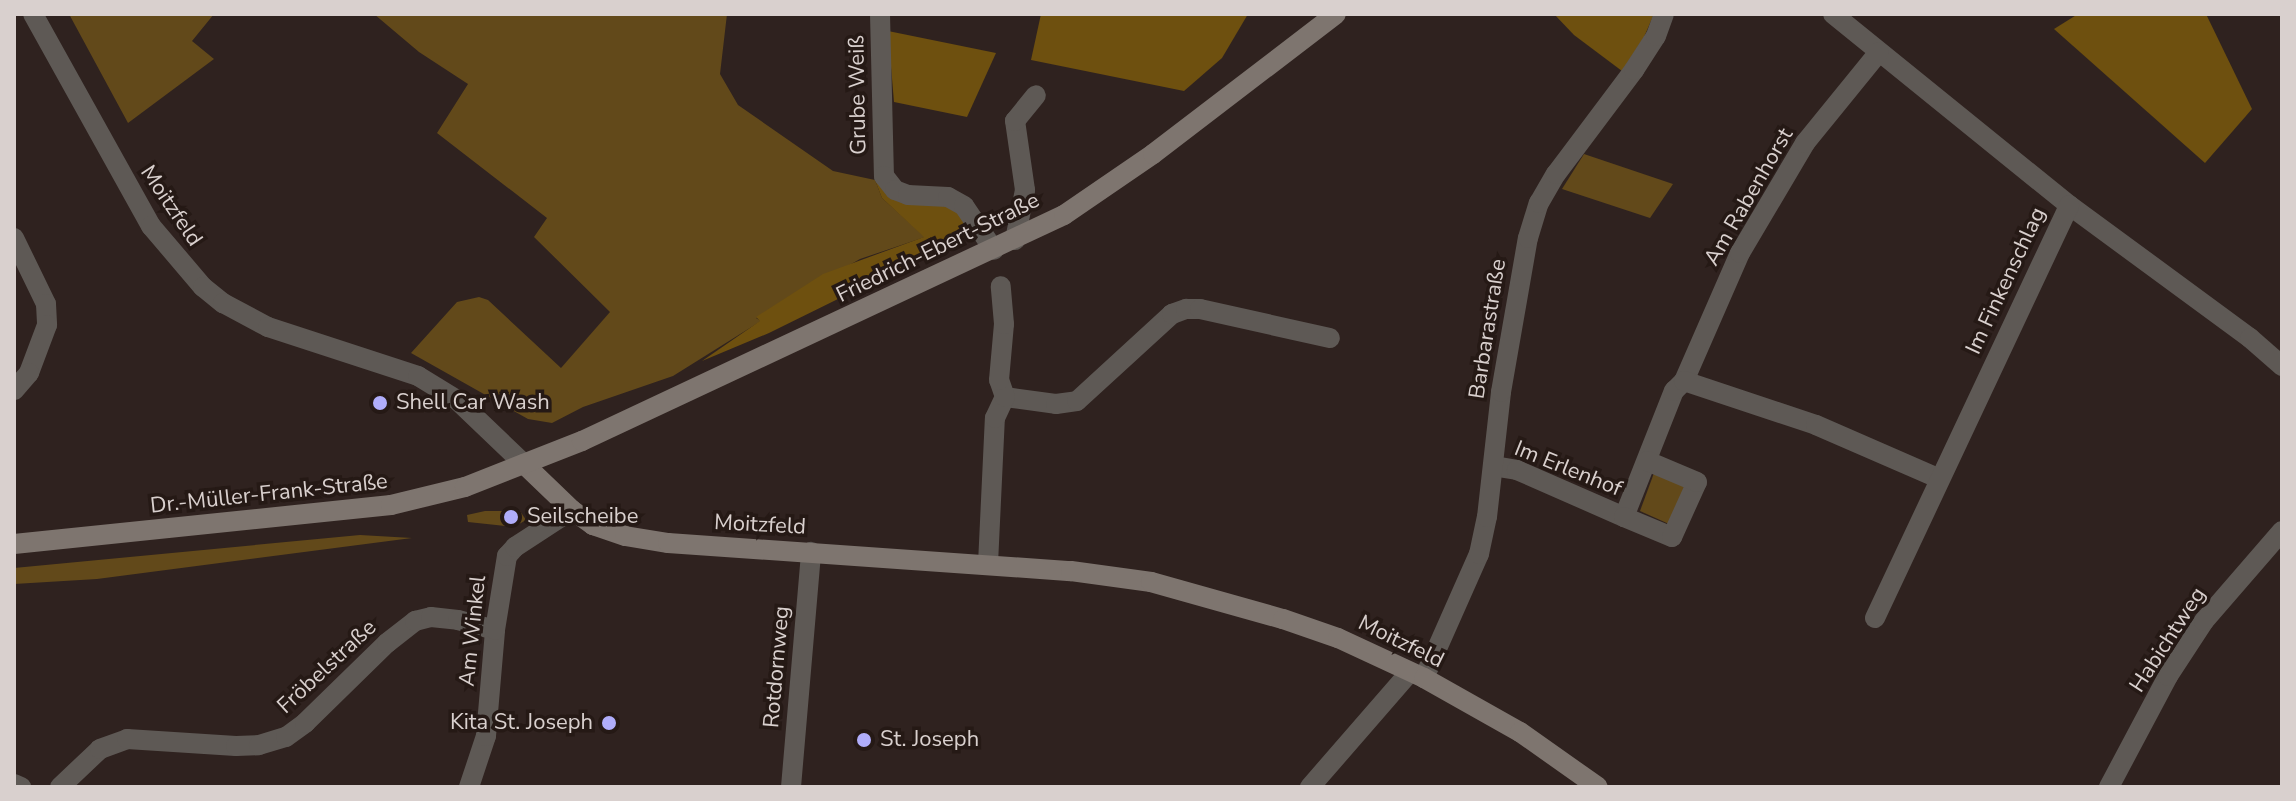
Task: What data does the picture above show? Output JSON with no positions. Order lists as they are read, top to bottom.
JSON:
{
  "streets": {
    "main road": ["Moitzfeld", "Friedrich-Ebert-Straße", "Dr.-Müller-Frank-Straße"],
    "street": [
      "Grube Weiß",
      "Am Rabenhorst",
      "Im Finkenschlag",
      "Barbarastraße",
      "Im Erlenhof",
      "Am Winkel",
      "Habichtweg",
      "Fröbelstraße",
      "Rotdornweg"
    ]
  },
  "crossings": [
    ["Grube Weiß", "Friedrich-Ebert-Straße"],
    ["Am Rabenhorst", "Im Finkenschlag"],
    ["Am Rabenhorst", "Im Erlenhof"],
    ["Moitzfeld", "Friedrich-Ebert-Straße"],
    ["Moitzfeld", "Barbarastraße"],
    ["Moitzfeld", "Dr.-Müller-Frank-Straße"],
    ["Moitzfeld", "Am Winkel"],
    ["Moitzfeld", "Rotdornweg"],
    ["Friedrich-Ebert-Straße", "Dr.-Müller-Frank-Straße"],
    ["Barbarastraße", "Im Erlenhof"],
    ["Am Winkel", "Fröbelstraße"]
  ],
  "places": [
    "Shell Car Wash",
    "Seilscheibe",
    "Kita St. Joseph",
    "St. Joseph"
  ]
}
